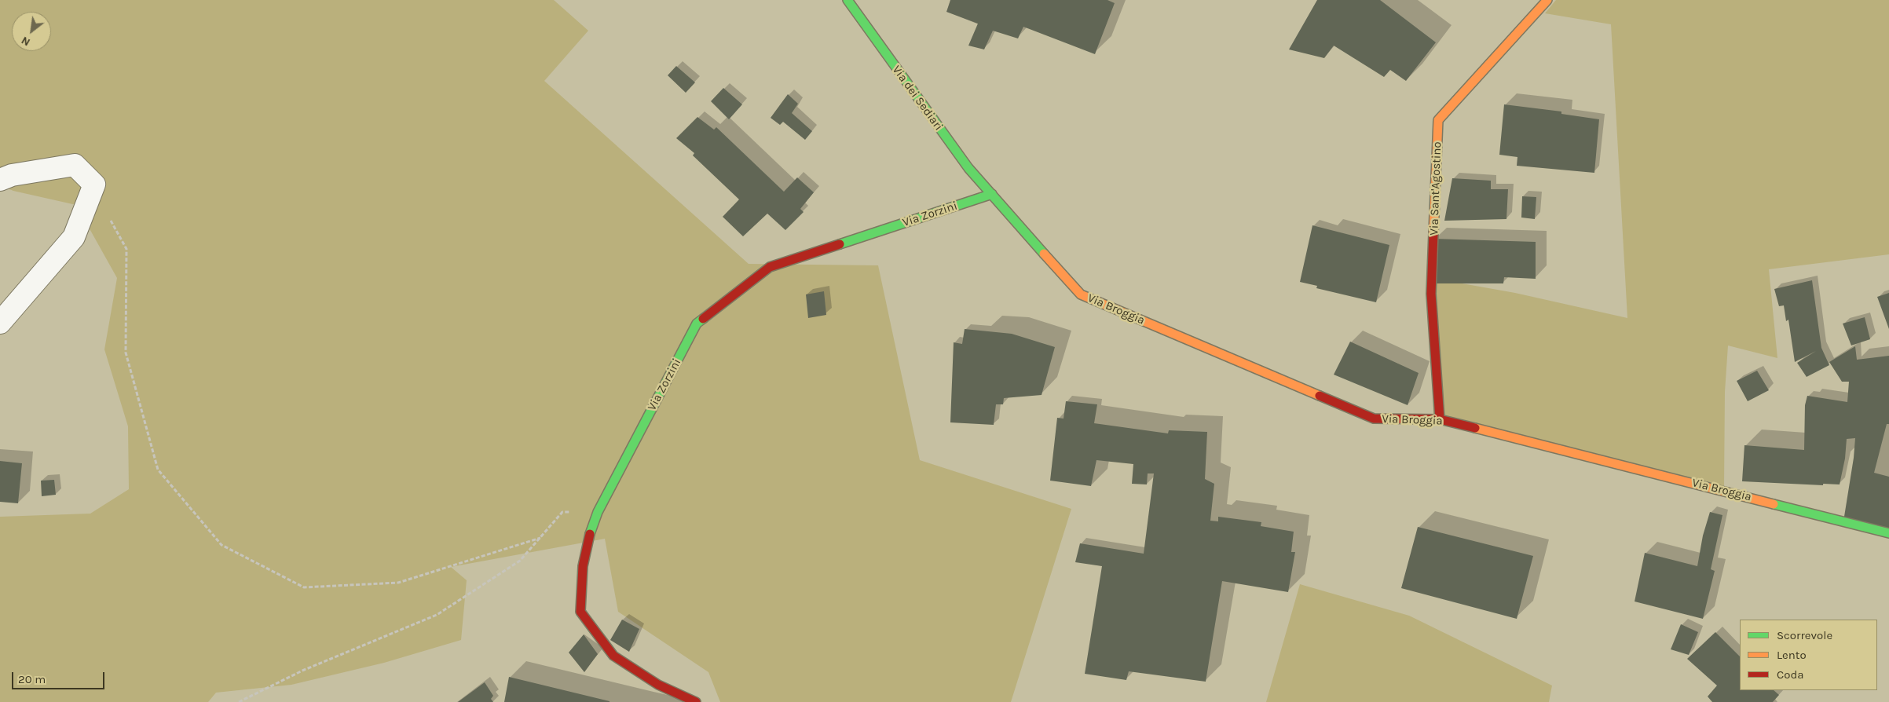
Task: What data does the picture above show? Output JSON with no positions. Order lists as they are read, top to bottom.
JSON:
{
  "streets": {
    "street": [
      "Via dei Sediari",
      "Via Sant'Agostino",
      "Via Zorzini",
      "Via Broggia"
    ]
  },
  "crossings": [
    ["Via dei Sediari", "Via Zorzini"],
    ["Via dei Sediari", "Via Broggia"],
    ["Via Sant'Agostino", "Via Broggia"],
    ["Via Zorzini", "Via Broggia"]
  ],
  "legend": ["Scorrevole", "Lento", "Coda"],
  "scale_bar": "20 m",
  "north": "bottom left"
}
